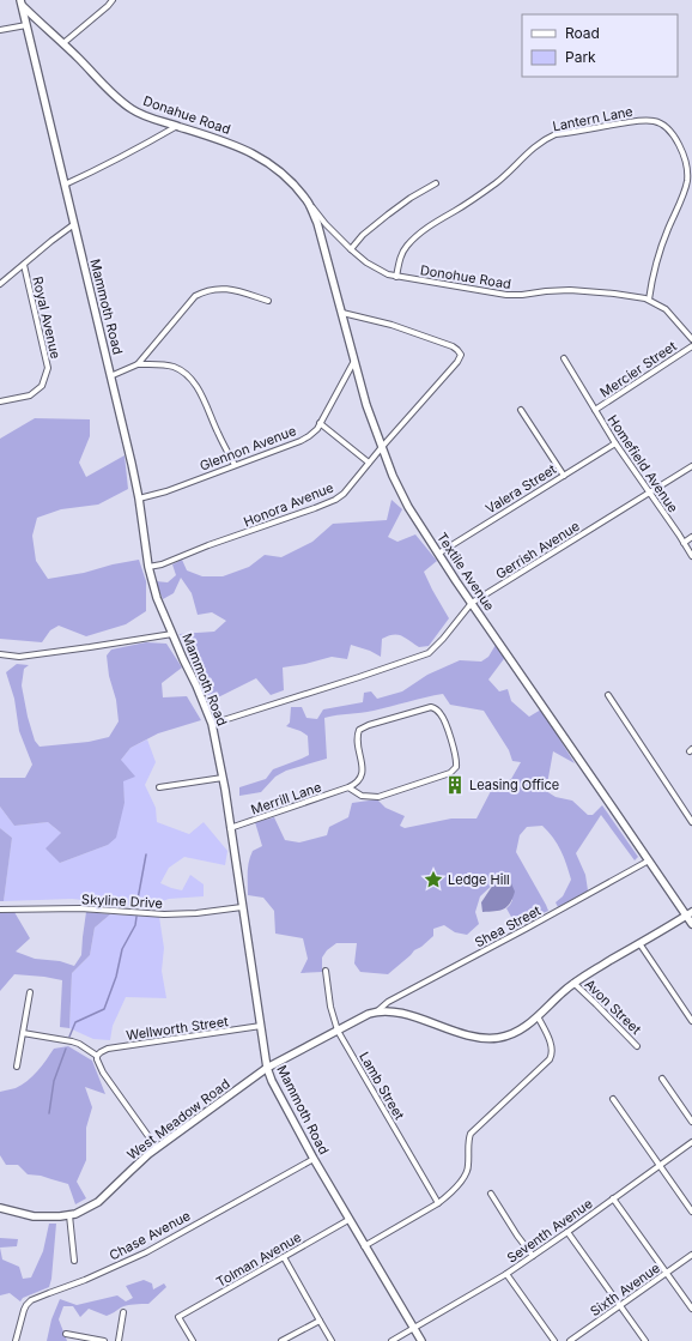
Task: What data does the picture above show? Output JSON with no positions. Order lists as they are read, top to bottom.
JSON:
{
  "streets": {
    "main road": [
      "Donahue Road",
      "Mammoth Road",
      "Textile Avenue",
      "West Meadow Road"
    ],
    "street": [
      "Lantern Lane",
      "Donohue Road",
      "Royal Avenue",
      "Mercier Street",
      "Glennon Avenue",
      "Homefield Avenue",
      "Valera Street",
      "Honora Avenue",
      "Gerrish Avenue",
      "Merrill Lane",
      "Skyline Drive",
      "Shea Street",
      "Avon Street",
      "Wellworth Street",
      "Lamb Street",
      "Seventh Avenue",
      "Chase Avenue",
      "Tolman Avenue",
      "Sixth Avenue"
    ]
  },
  "crossings": [
    ["Donahue Road", "Donohue Road"],
    ["Donahue Road", "Mammoth Road"],
    ["Donahue Road", "Textile Avenue"],
    ["Lantern Lane", "Donohue Road"],
    ["Donohue Road", "Textile Avenue"],
    ["Mammoth Road", "Glennon Avenue"],
    ["Mammoth Road", "Honora Avenue"],
    ["Mammoth Road", "Gerrish Avenue"],
    ["Mammoth Road", "Merrill Lane"],
    ["Mammoth Road", "Skyline Drive"],
    ["Mammoth Road", "Wellworth Street"],
    ["Mammoth Road", "West Meadow Road"],
    ["Mammoth Road", "Seventh Avenue"],
    ["Mammoth Road", "Chase Avenue"],
    ["Mammoth Road", "Tolman Avenue"],
    ["Mercier Street", "Homefield Avenue"],
    ["Glennon Avenue", "Textile Avenue"],
    ["Homefield Avenue", "Valera Street"],
    ["Homefield Avenue", "Gerrish Avenue"],
    ["Valera Street", "Textile Avenue"],
    ["Honora Avenue", "Textile Avenue"],
    ["Gerrish Avenue", "Textile Avenue"],
    ["Textile Avenue", "Shea Street"],
    ["Shea Street", "West Meadow Road"],
    ["Lamb Street", "West Meadow Road"]
  ],
  "places": {
    "building": ["Leasing Office"],
    "place": ["Ledge Hill"]
  },
  "legend": ["Road", "Park"]
}
